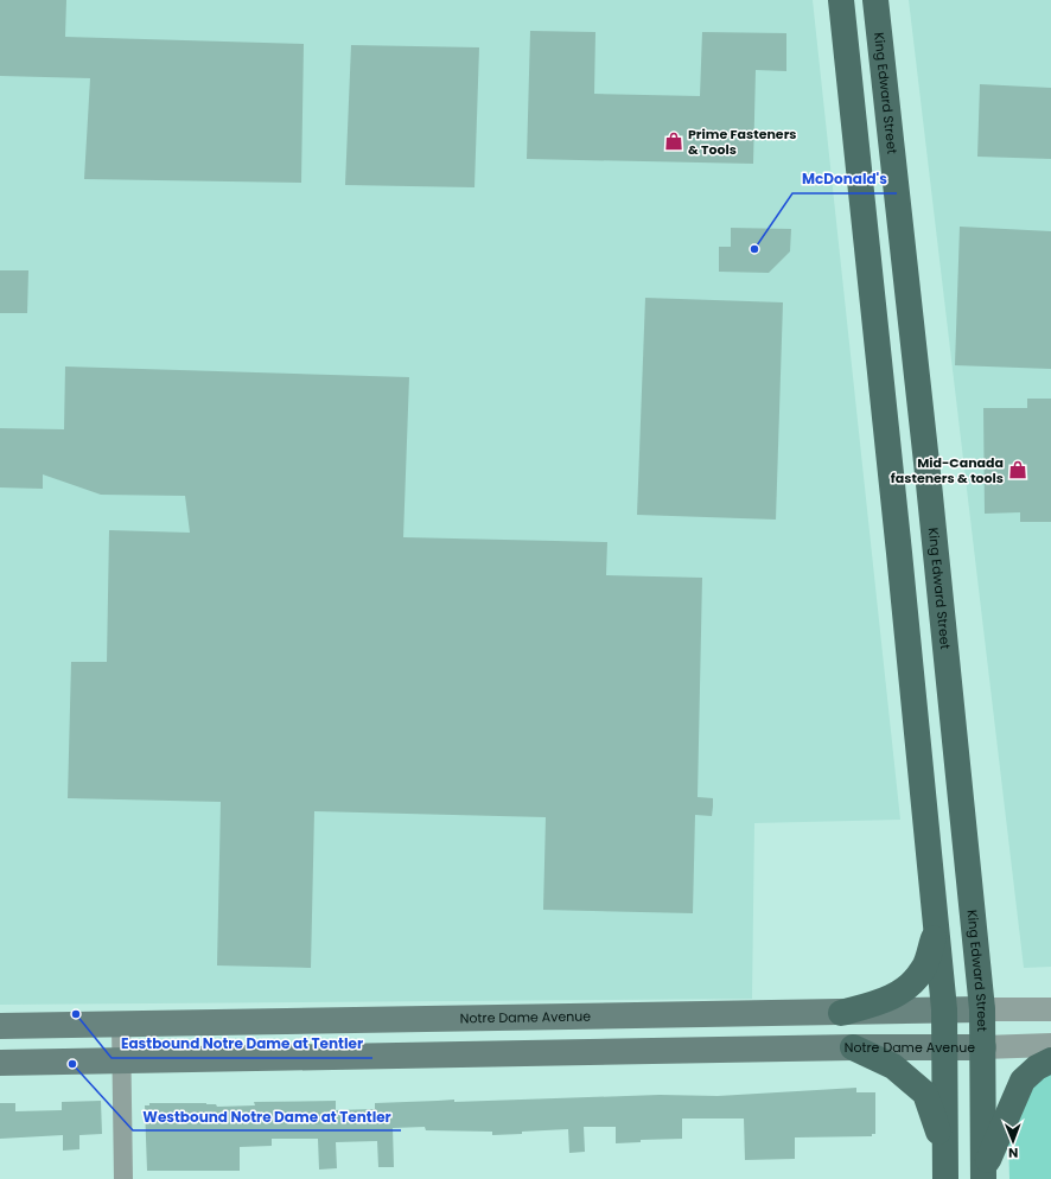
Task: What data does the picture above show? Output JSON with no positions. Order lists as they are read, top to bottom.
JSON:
{
  "streets": {
    "main road": ["King Edward Street", "Notre Dame Avenue"]
  },
  "crossings": [
    ["King Edward Street", "Notre Dame Avenue"]
  ],
  "places": {
    "shop": ["Prime Fasteners & Tools", "Mid-Canada fasteners & tools"],
    "other": ["McDonald's", "Eastbound Notre Dame at Tentler", "Westbound Notre Dame at Tentler"]
  },
  "north": "bottom"
}
